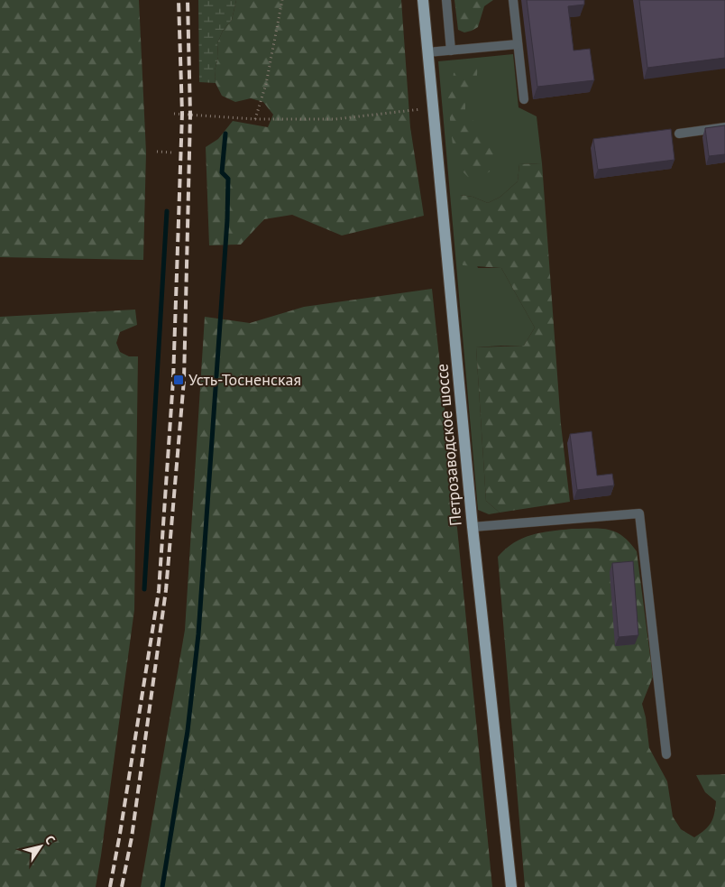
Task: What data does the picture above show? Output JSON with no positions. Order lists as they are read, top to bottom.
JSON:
{
  "streets": {
    "main road": ["Петрозаводское шоссе"]
  },
  "places": {
    "transit": ["Усть-Тосненская"]
  },
  "north": "top right"
}
